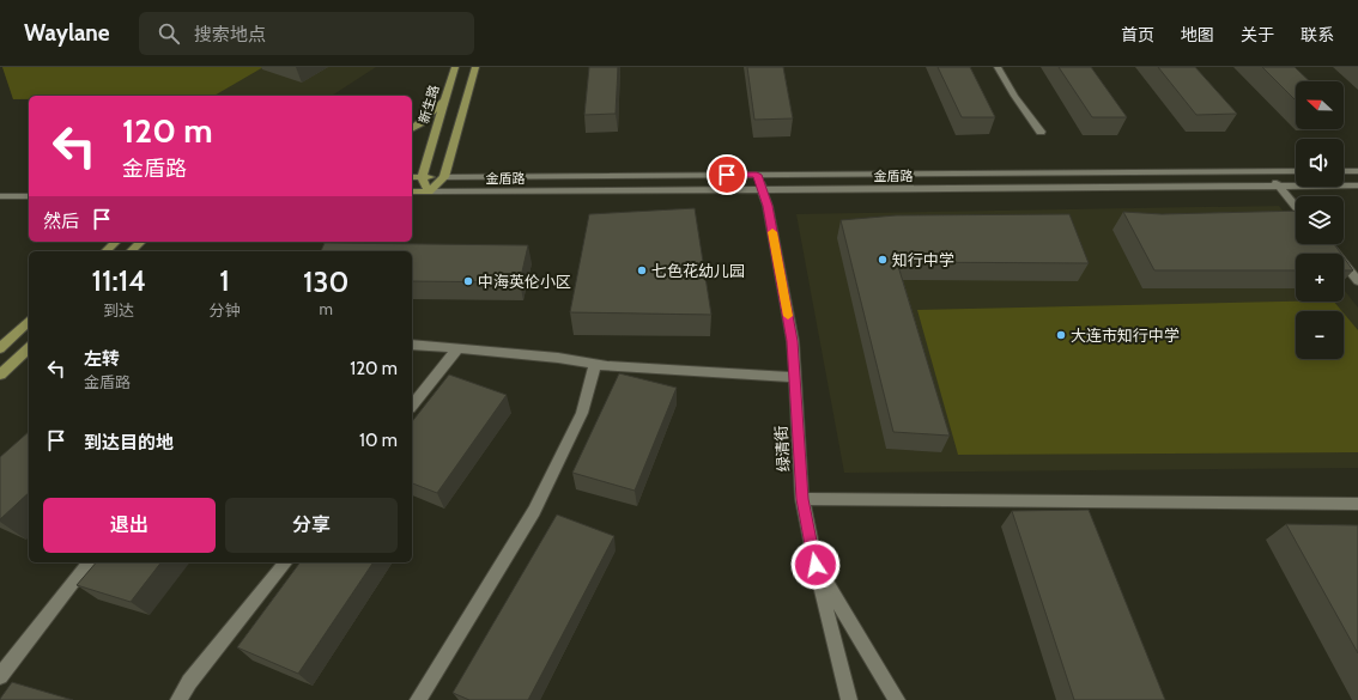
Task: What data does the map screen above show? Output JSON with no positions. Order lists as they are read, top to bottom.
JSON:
{
  "streets": {
    "main road": ["新生路"],
    "street": ["金盾路", "绿清街"]
  },
  "crossings": [
    ["金盾路", "绿清街"]
  ],
  "places": [
    "知行中学",
    "七色花幼儿园",
    "中海英伦小区",
    "大连市知行中学"
  ],
  "north": "left",
  "page": {
    "header": "Waylane",
    "search": "搜索地点",
    "nav": [
      "首页",
      "地图",
      "关于",
      "联系"
    ],
    "map_buttons": ["+", "−"],
    "turn": ["120 m", "金盾路"],
    "then": "然后",
    "eta": [
      "11:14",
      "到达",
      "1",
      "分钟",
      "130",
      "m"
    ],
    "list": [
      {
        "name": "左转",
        "note": "金盾路",
        "value": "120 m"
      },
      {
        "name": "到达目的地",
        "value": "10 m"
      }
    ],
    "buttons": ["退出", "分享"]
  }
}
